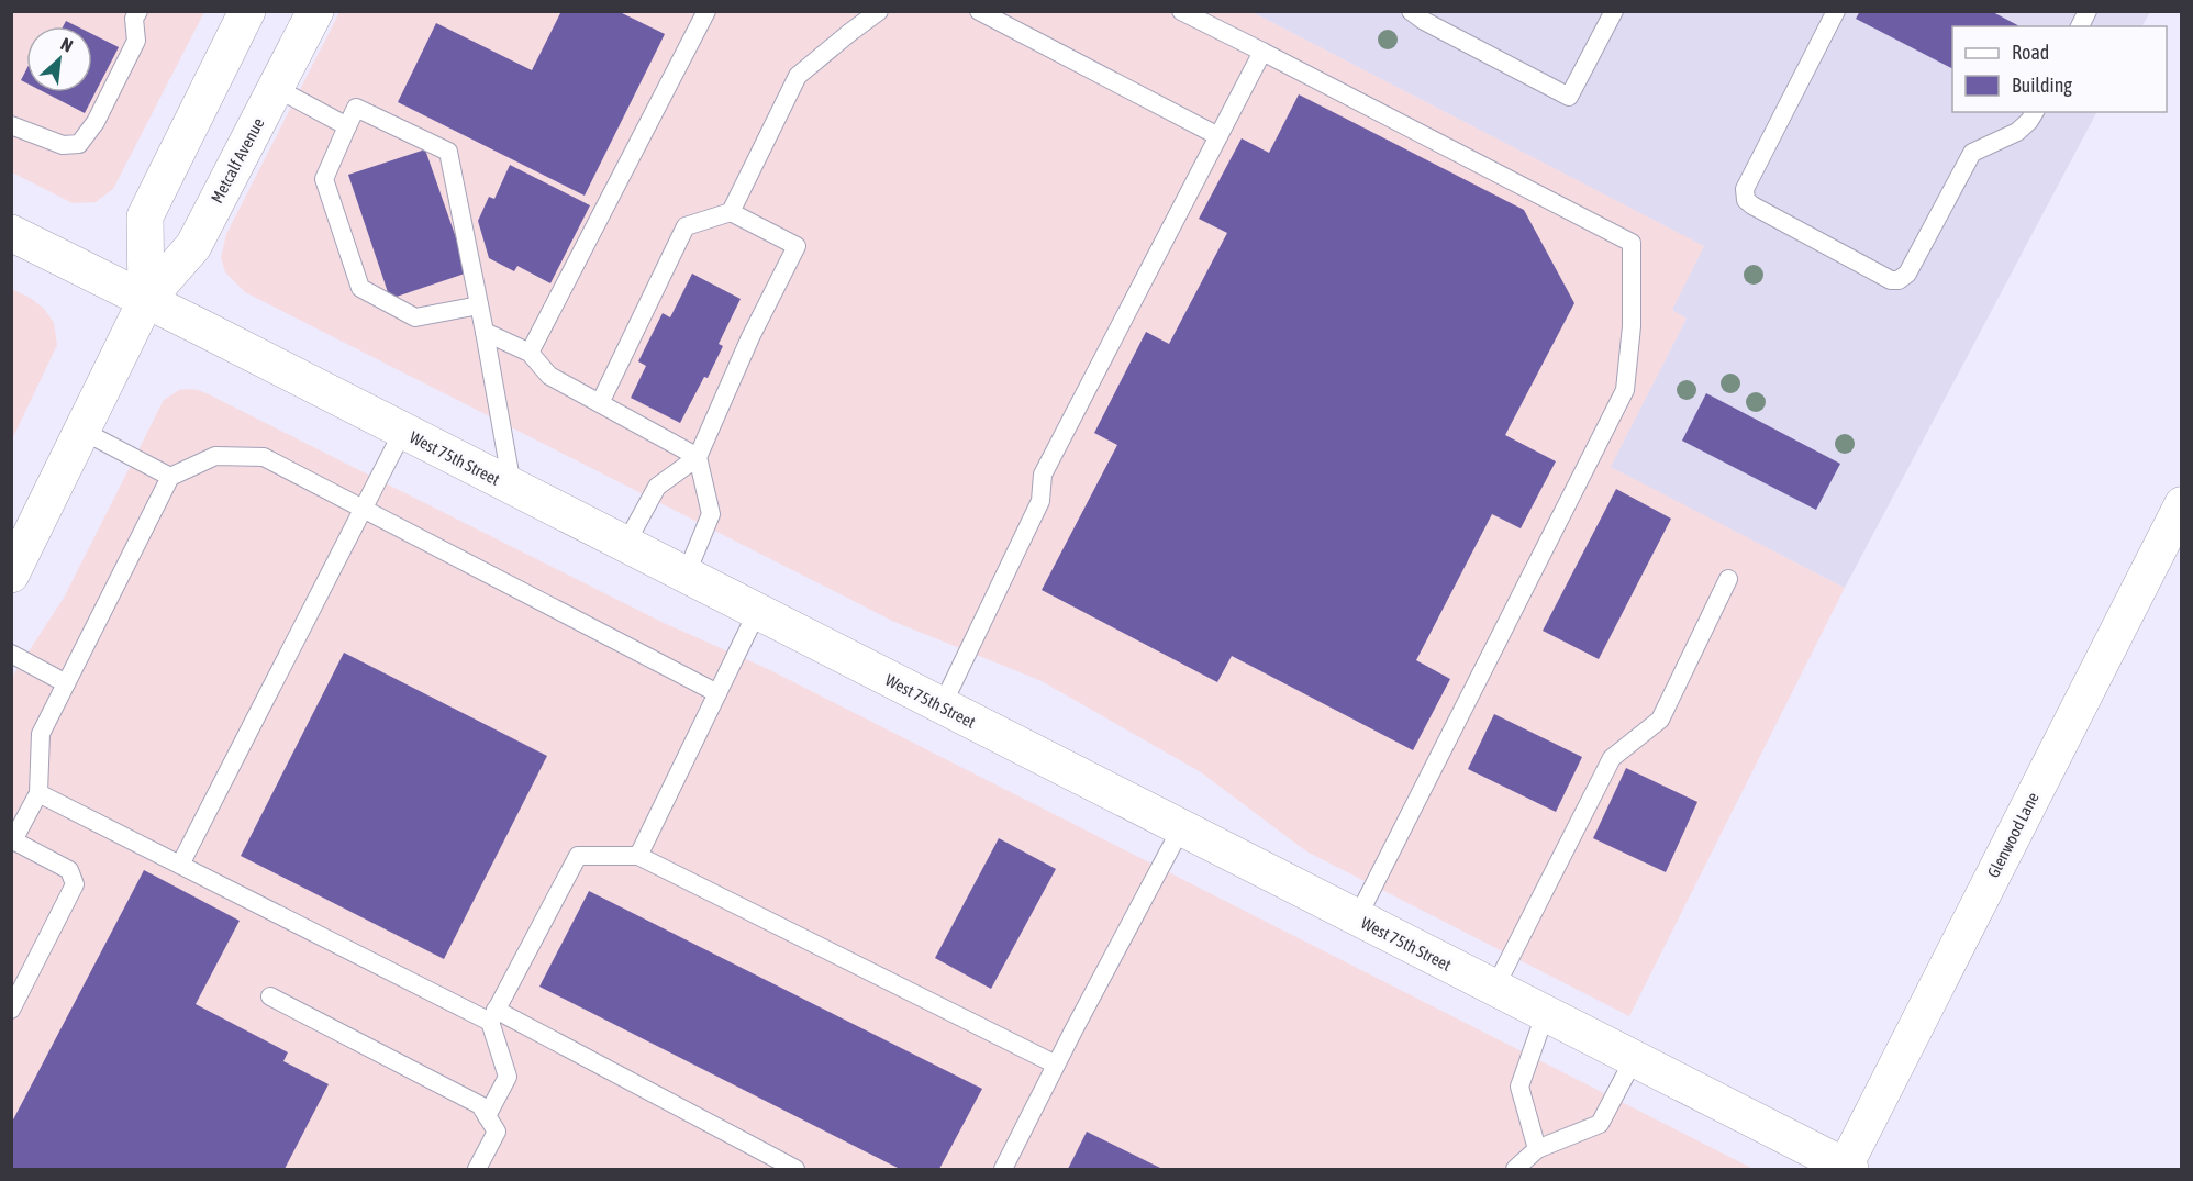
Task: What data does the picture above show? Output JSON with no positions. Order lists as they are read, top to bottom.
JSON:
{
  "streets": {
    "main road": ["Metcalf Avenue", "West 75th Street"],
    "street": ["Glenwood Lane"]
  },
  "crossings": [
    ["Metcalf Avenue", "West 75th Street"],
    ["West 75th Street", "Glenwood Lane"]
  ],
  "legend": ["Road", "Building"],
  "north": "top right"
}
